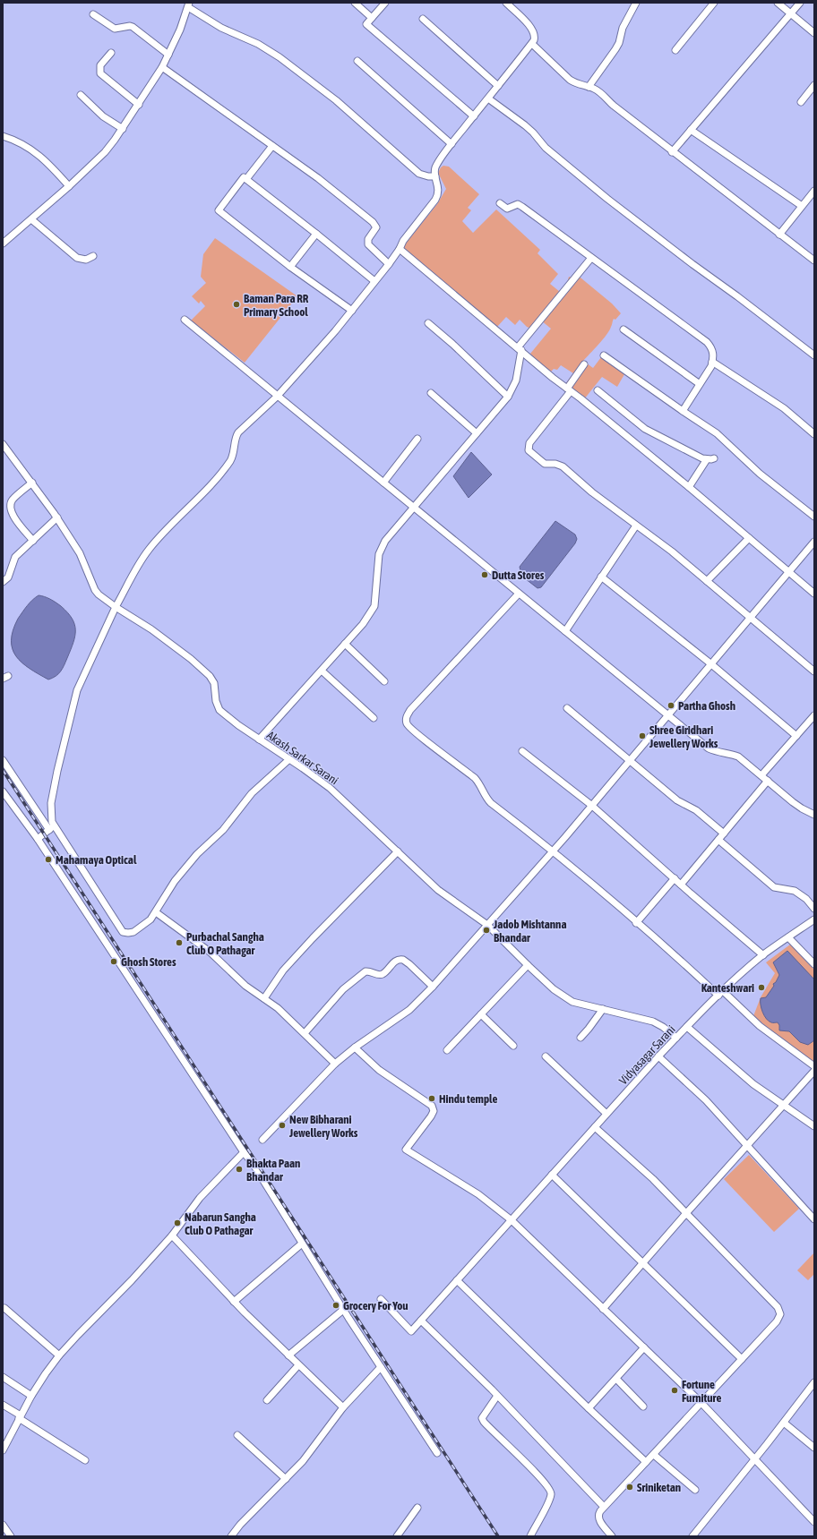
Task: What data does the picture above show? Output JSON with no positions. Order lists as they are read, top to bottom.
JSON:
{
  "streets": {
    "street": ["Akash Sarkar Sarani", "Vidyasagar Sarani"]
  },
  "crossings": [
    ["Akash Sarkar Sarani", "Vidyasagar Sarani"]
  ],
  "places": [
    "Baman Para RR Primary School",
    "Dutta Stores",
    "Partha Ghosh",
    "Shree Giridhari Jewellery Works",
    "Mahamaya Optical",
    "Jadob Mishtanna Bhandar",
    "Purbachal Sangha Club O Pathagar",
    "Ghosh Stores",
    "Kanteshwari",
    "Hindu temple",
    "New Bibharani Jewellery Works",
    "Bhakta Paan Bhandar",
    "Nabarun Sangha Club O Pathagar",
    "Grocery For You",
    "Fortune Furniture",
    "Sriniketan"
  ]
}
